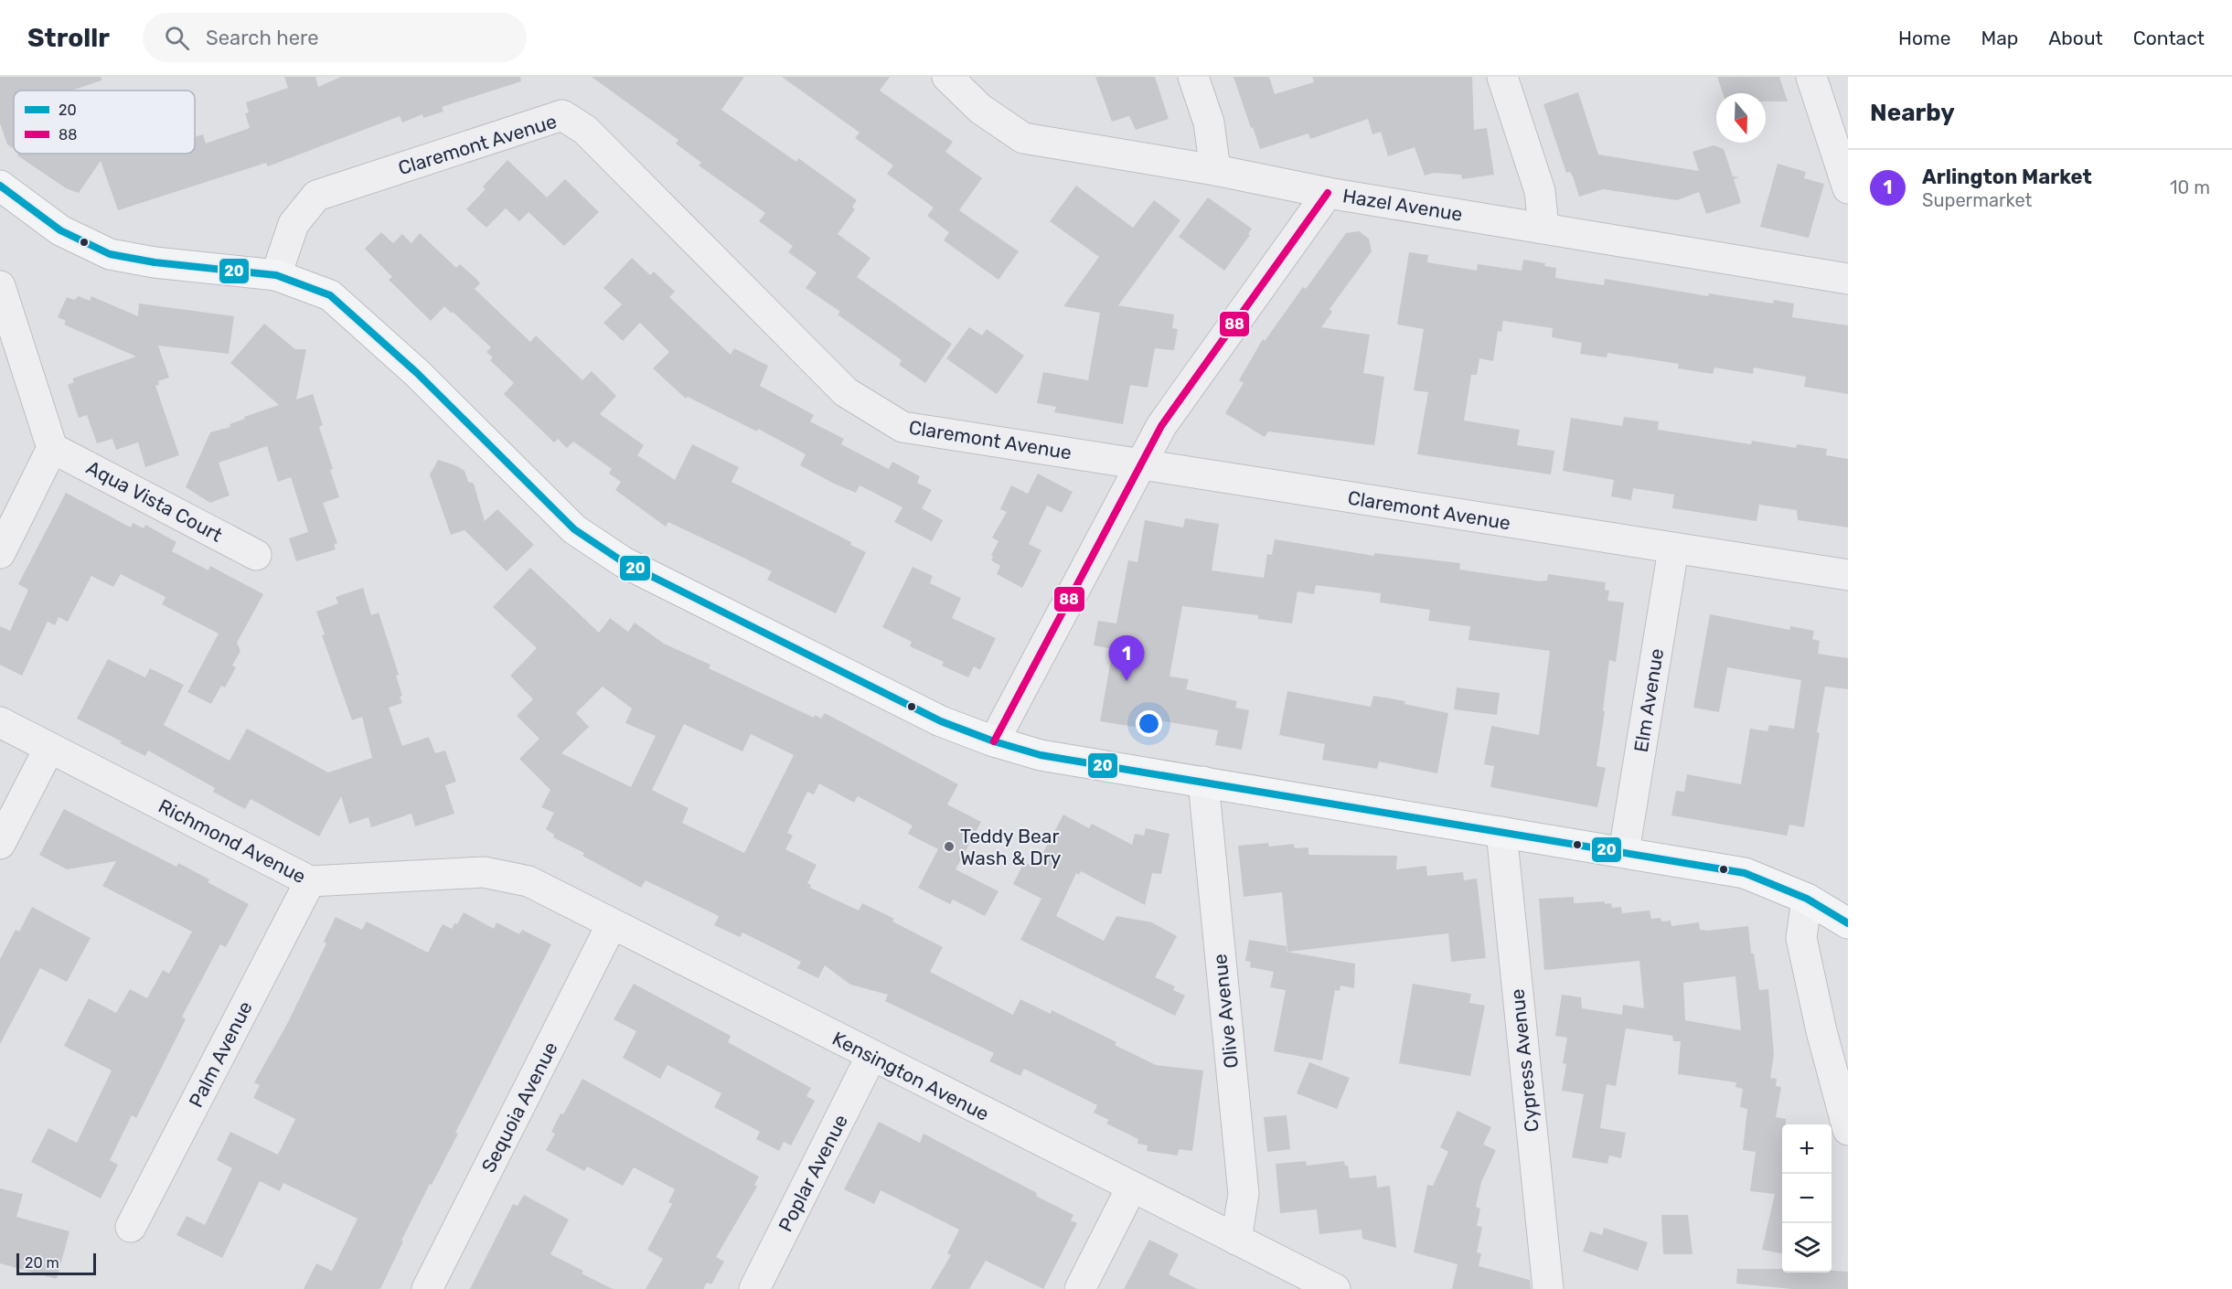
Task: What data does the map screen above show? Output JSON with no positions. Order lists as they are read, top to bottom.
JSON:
{
  "streets": {
    "street": [
      "Claremont Avenue",
      "Hazel Avenue",
      "Aqua Vista Court",
      "Elm Avenue",
      "Richmond Avenue",
      "Olive Avenue",
      "Palm Avenue",
      "Cypress Avenue",
      "Kensington Avenue",
      "Sequoia Avenue",
      "Poplar Avenue"
    ]
  },
  "crossings": [
    ["Claremont Avenue", "Elm Avenue"],
    ["Richmond Avenue", "Palm Avenue"],
    ["Richmond Avenue", "Kensington Avenue"],
    ["Olive Avenue", "Kensington Avenue"],
    ["Kensington Avenue", "Sequoia Avenue"],
    ["Kensington Avenue", "Poplar Avenue"]
  ],
  "places": ["Teddy Bear Wash & Dry"],
  "lines": ["transit line 20", "transit line 88"],
  "legend": ["20", "88"],
  "scale_bar": "20 m",
  "north": "bottom",
  "page": {
    "header": "Strollr",
    "search": "Search here",
    "nav": [
      "Home",
      "Map",
      "About",
      "Contact"
    ],
    "heading": "Nearby",
    "list": [
      {
        "mark": "1",
        "name": "Arlington Market",
        "note": "Supermarket",
        "value": "10 m"
      }
    ],
    "pins": "1",
    "map_buttons": ["+", "−"],
    "scale": "20 m"
  }
}
